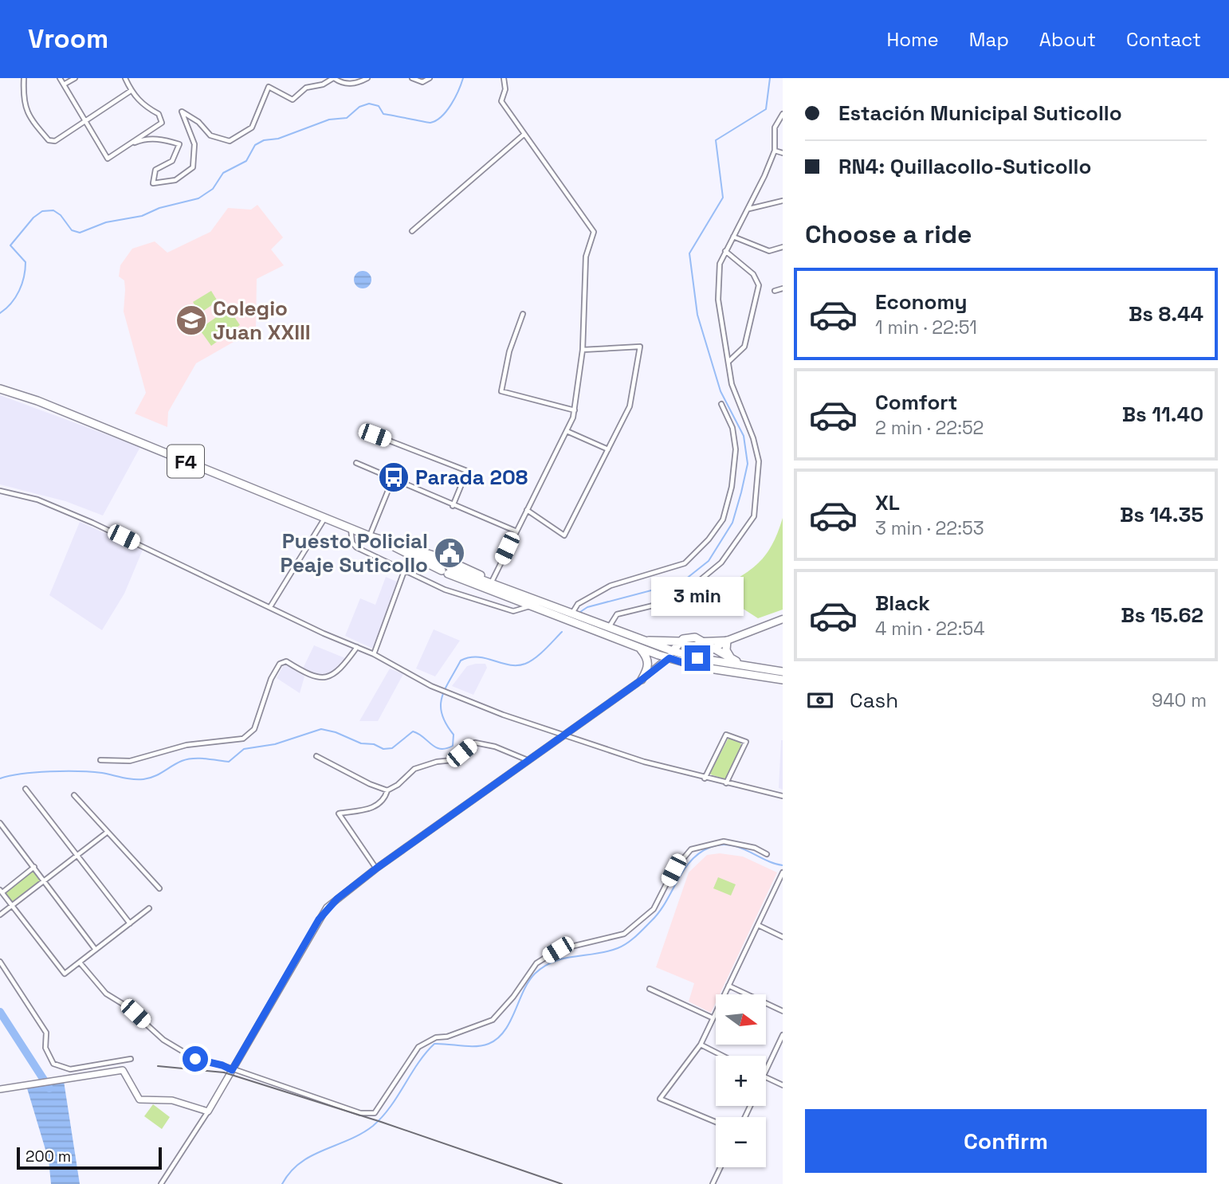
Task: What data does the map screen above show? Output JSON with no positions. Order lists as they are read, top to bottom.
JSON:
{
  "streets": {
    "highway": ["F4"]
  },
  "places": {
    "school or university": ["Colegio Juan XXIII"],
    "bus stop": ["Parada 208"],
    "public building": ["Puesto Policial Peaje Suticollo"]
  },
  "scale_bar": "200 m",
  "north": "right",
  "page": {
    "header": "Vroom",
    "nav": [
      "Home",
      "Map",
      "About",
      "Contact"
    ],
    "banner": ["Estación Municipal Suticollo", "RN4: Quillacollo-Suticollo"],
    "heading": "Choose a ride",
    "list": [
      {
        "name": "Economy",
        "note": "1 min · 22:51",
        "value": "Bs 8.44"
      },
      {
        "name": "Comfort",
        "note": "2 min · 22:52",
        "value": "Bs 11.40"
      },
      {
        "name": "XL",
        "note": "3 min · 22:53",
        "value": "Bs 14.35"
      },
      {
        "name": "Black",
        "note": "4 min · 22:54",
        "value": "Bs 15.62"
      }
    ],
    "bubble": "3 min",
    "pay": ["Cash", "940 m"],
    "map_buttons": ["+", "−"],
    "buttons": "Confirm",
    "scale": "200 m"
  }
}
